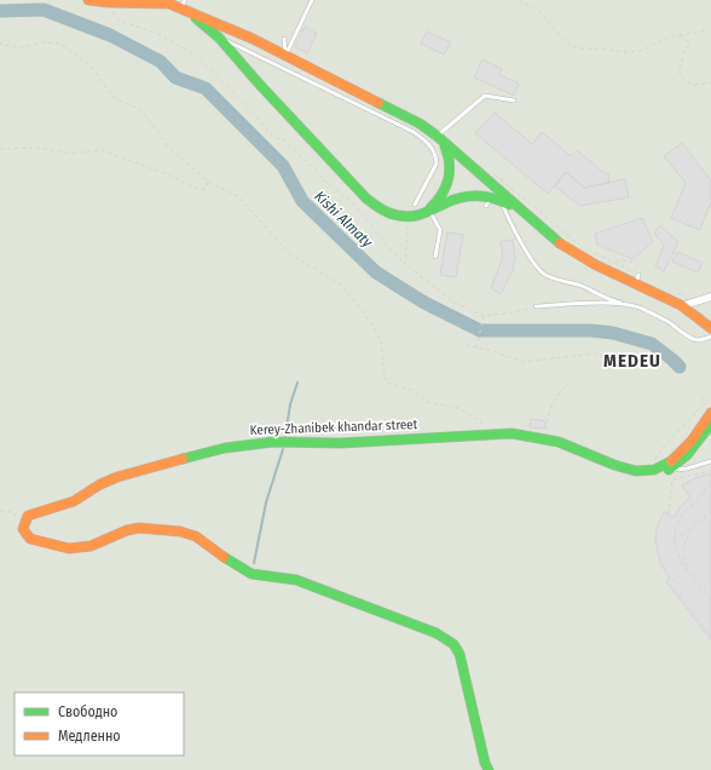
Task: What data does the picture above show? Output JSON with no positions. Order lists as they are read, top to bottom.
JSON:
{
  "streets": {
    "street": ["Kerey-Zhanibek khandar street"]
  },
  "districts": ["MEDEU"],
  "water": ["Kіshі Almaty"],
  "legend": ["Свободно", "Медленно"]
}
